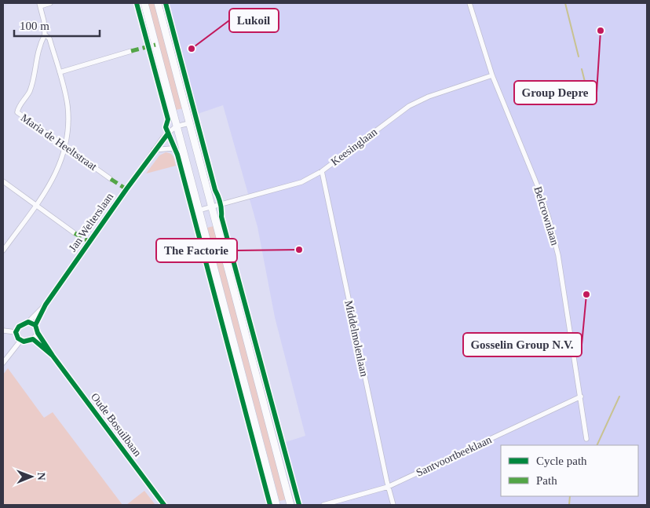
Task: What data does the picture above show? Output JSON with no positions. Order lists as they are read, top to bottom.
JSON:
{
  "streets": {
    "street": [
      "Maria de Heeltstraat",
      "Keesinglaan",
      "Belcrownlaan",
      "Jan Welterslaan",
      "Middelmolenlaan",
      "Oude Bosuilbaan",
      "Santvoortbeeklaan"
    ]
  },
  "crossings": [
    ["Keesinglaan", "Belcrownlaan"],
    ["Keesinglaan", "Middelmolenlaan"],
    ["Belcrownlaan", "Santvoortbeeklaan"],
    ["Jan Welterslaan", "Oude Bosuilbaan"],
    ["Middelmolenlaan", "Santvoortbeeklaan"]
  ],
  "places": [
    "Group Depre",
    "Lukoil",
    "The Factorie",
    "Gosselin Group N.V."
  ],
  "legend": ["Cycle path", "Path"],
  "scale_bar": "100 m",
  "north": "right"
}
